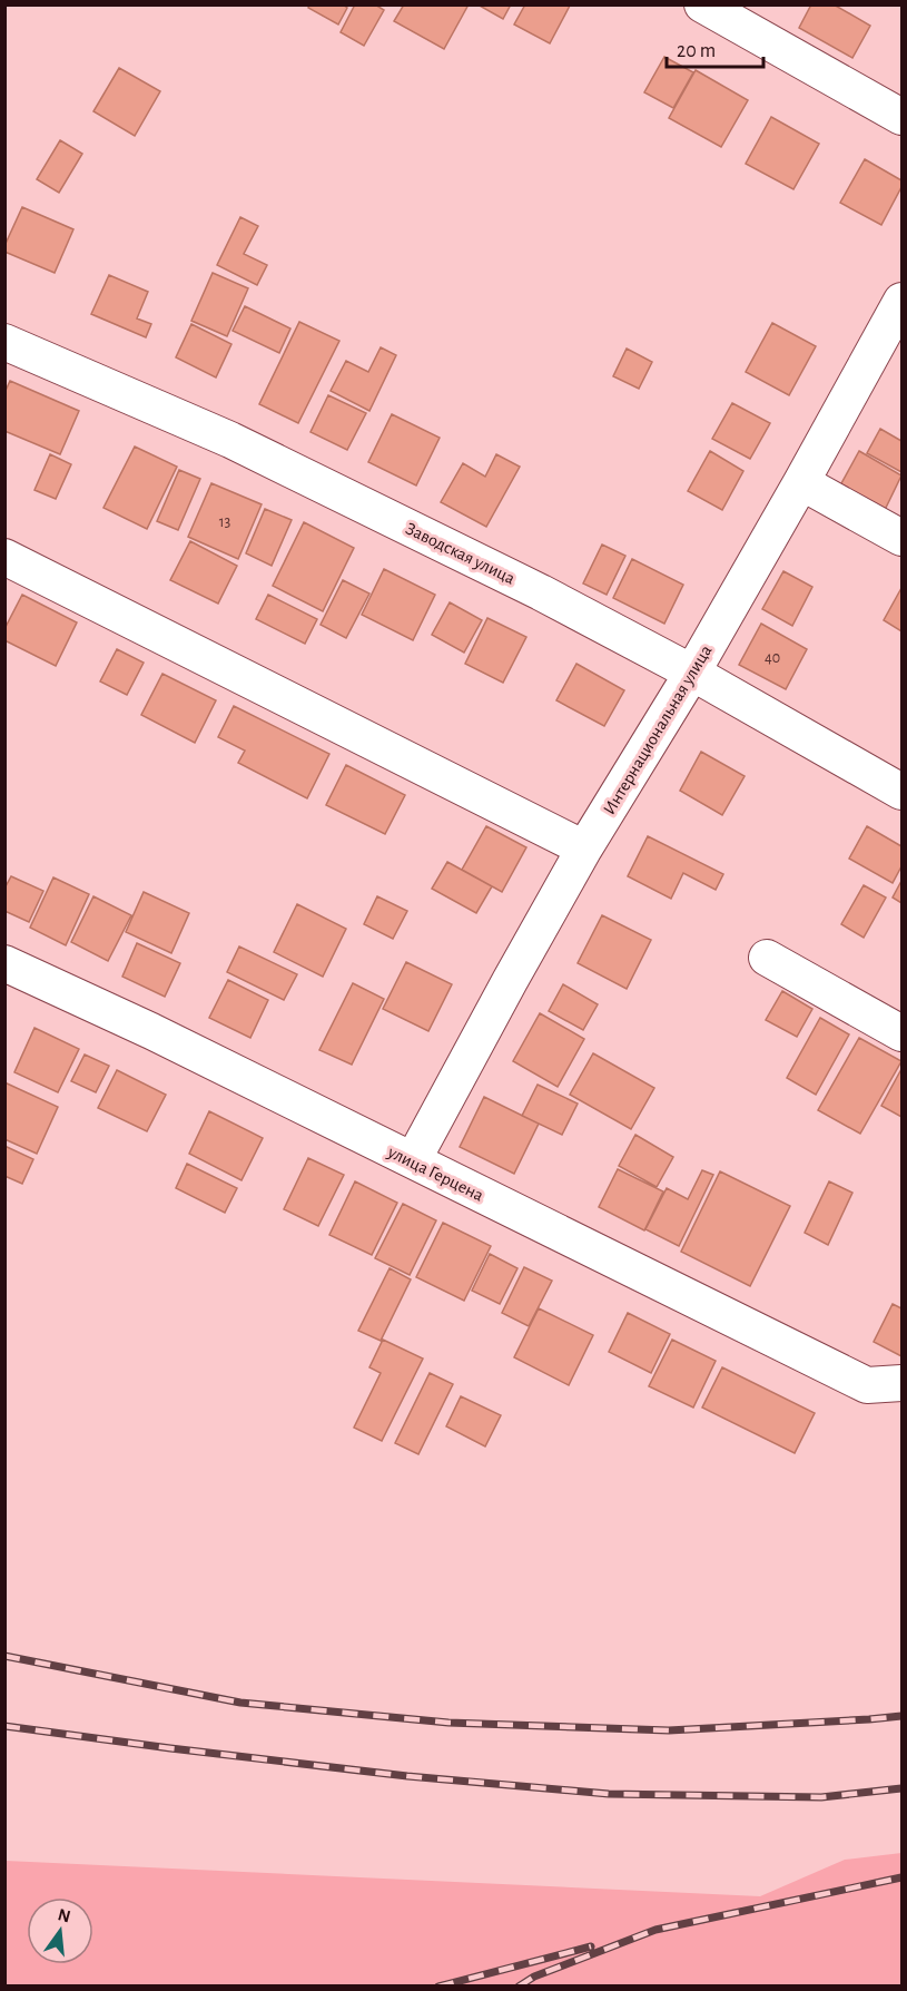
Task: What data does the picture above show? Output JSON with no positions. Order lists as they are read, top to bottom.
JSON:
{
  "streets": {
    "street": ["Заводская улица", "Интернациональная улица", "улица Герцена"]
  },
  "crossings": [
    ["Заводская улица", "Интернациональная улица"],
    ["Интернациональная улица", "улица Герцена"]
  ],
  "house_numbers": ["13", "40"],
  "scale_bar": "20 m",
  "north": "top"
}
